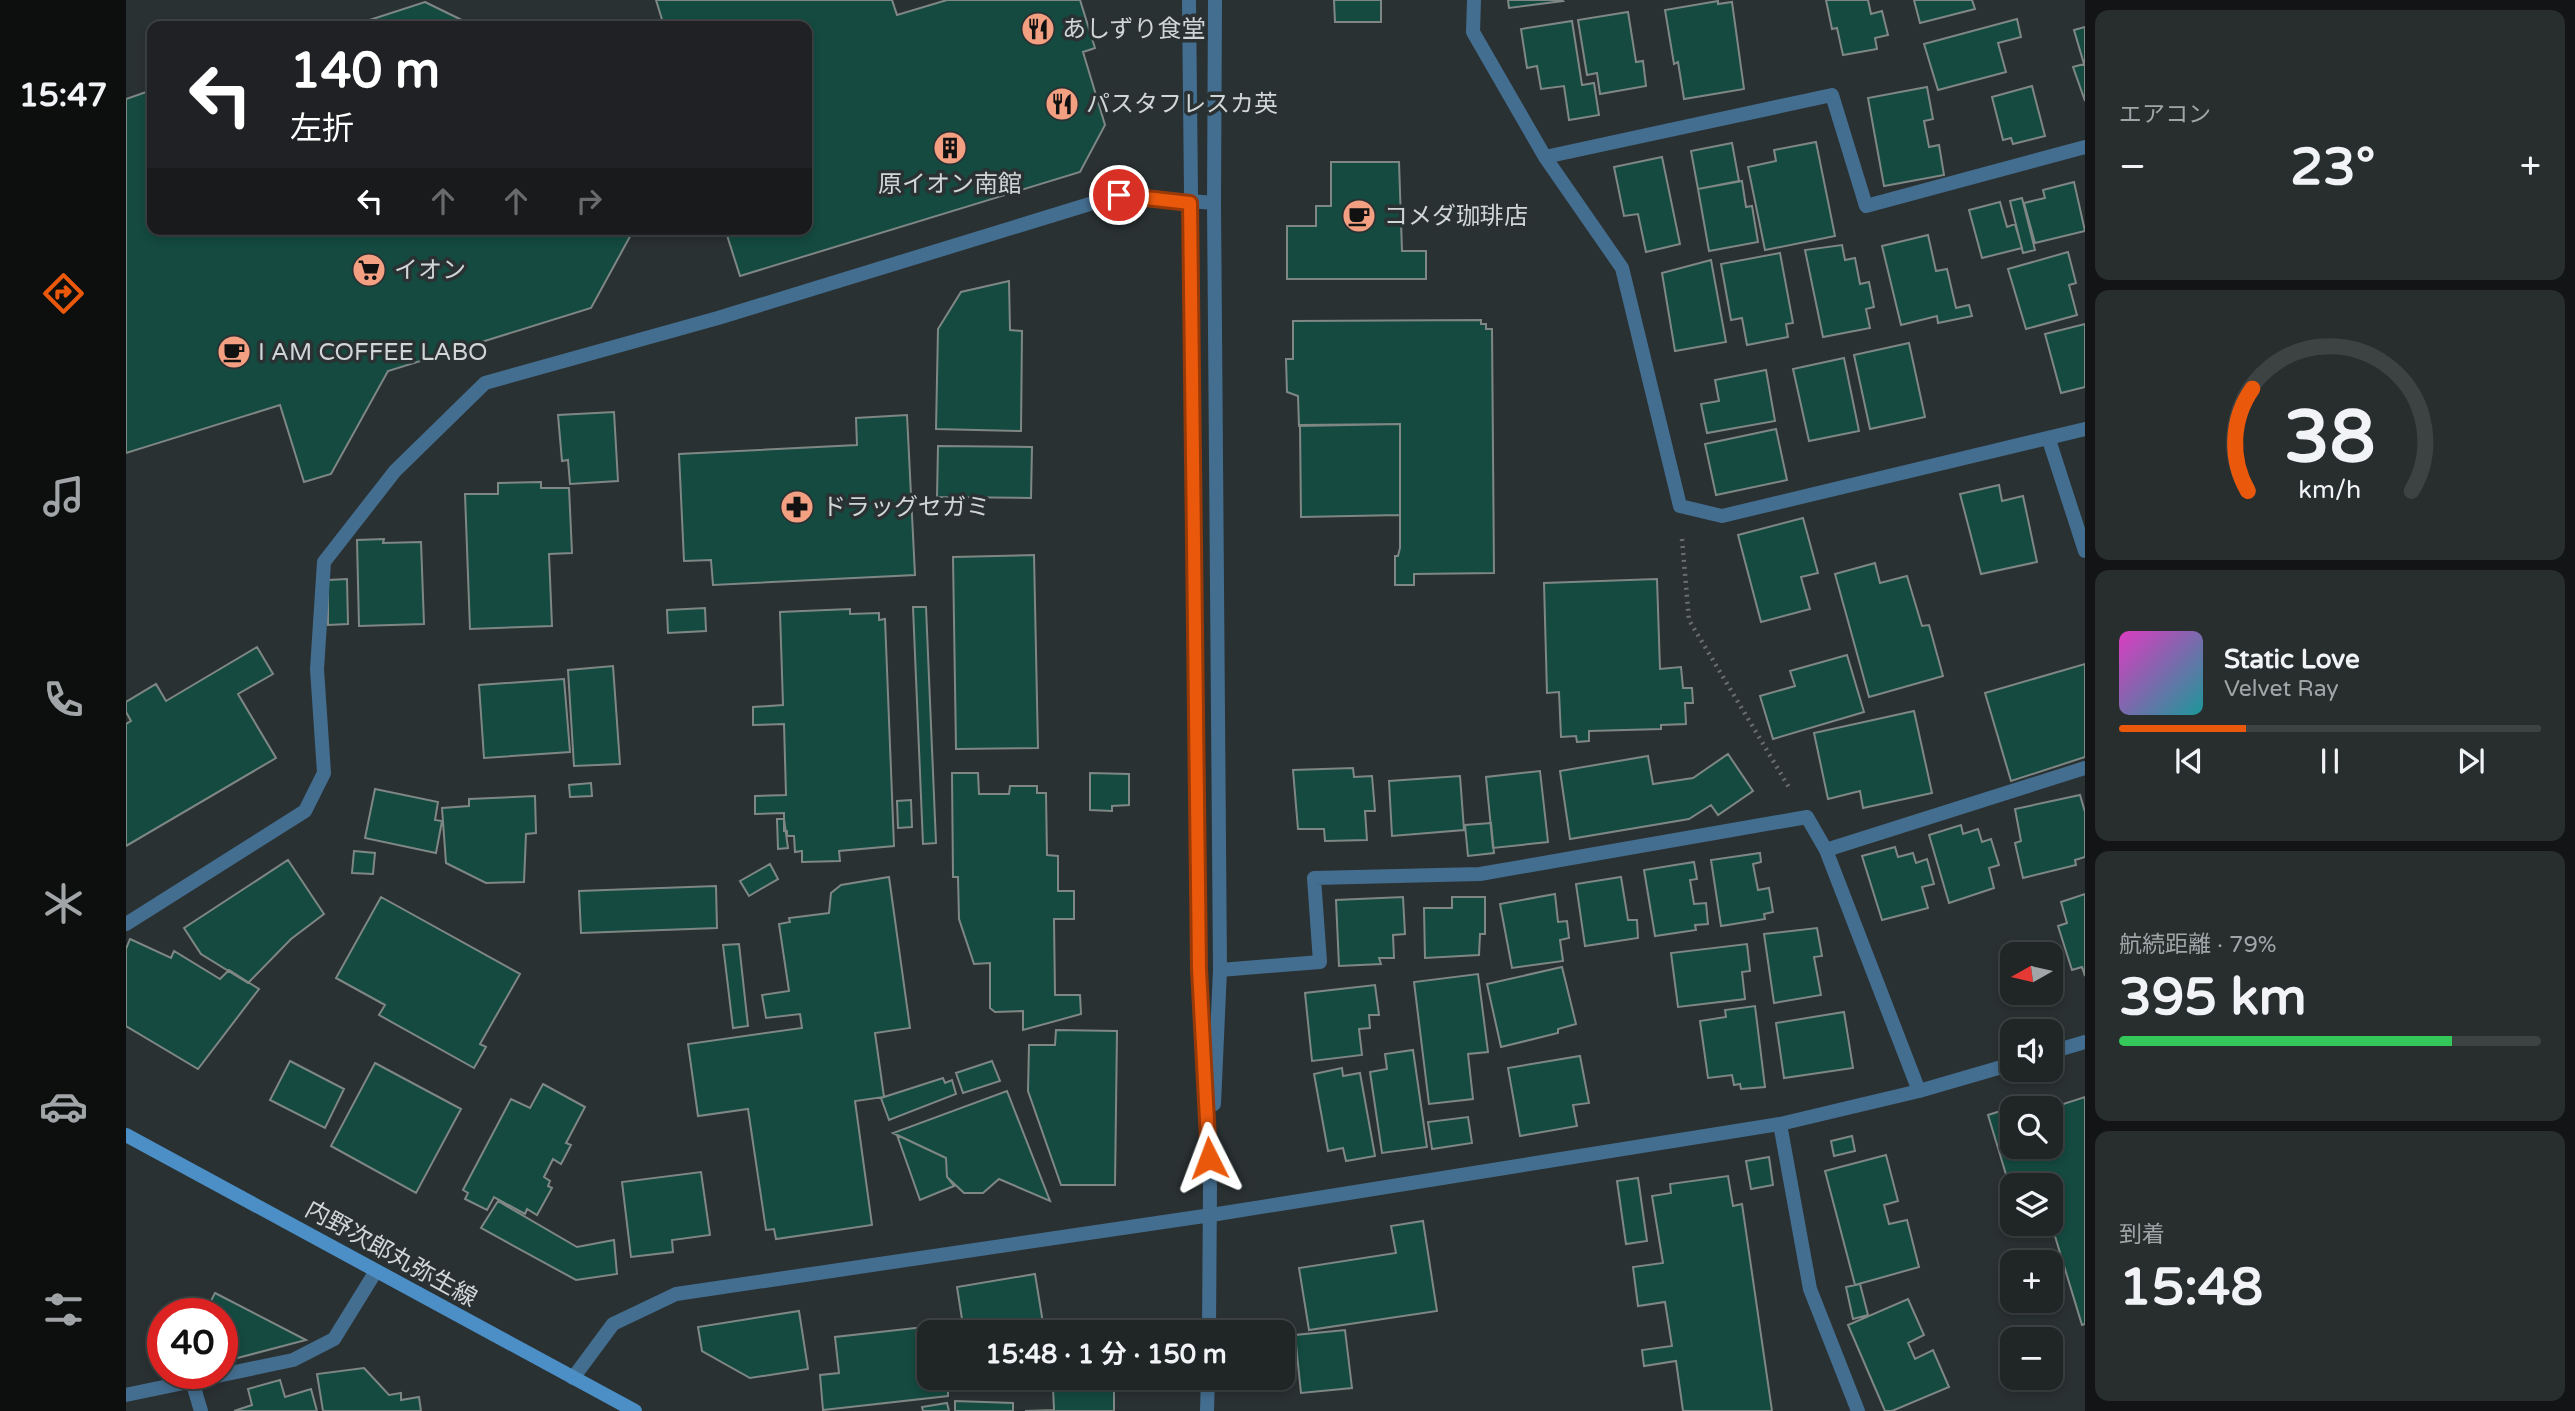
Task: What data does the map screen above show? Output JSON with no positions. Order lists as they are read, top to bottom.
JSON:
{
  "streets": {
    "main road": ["内野次郎丸弥生線"]
  },
  "places": {
    "restaurant": ["あしずり食堂", "パスタフレスカ英"],
    "building": ["原イオン南館"],
    "cafe": ["コメダ珈琲店", "I AM COFFEE LABO"],
    "supermarket": ["イオン"],
    "pharmacy": ["ドラッグセガミ"]
  },
  "north": "left",
  "page": {
    "tabs": "15:47",
    "tile": [
      "エアコン",
      ["航続距離 · 79%", "395 km"],
      ["到着", "15:48"]
    ],
    "turn": ["140 m", "左折"],
    "heat": ["−", "23°", "+"],
    "song": ["Static Love", "Velvet Ray"],
    "map_buttons": ["+", "−"],
    "limit": "40",
    "trip": "15:48 · 1 分 · 150 m",
    "gauge": ["38", "km/h"]
  }
}
